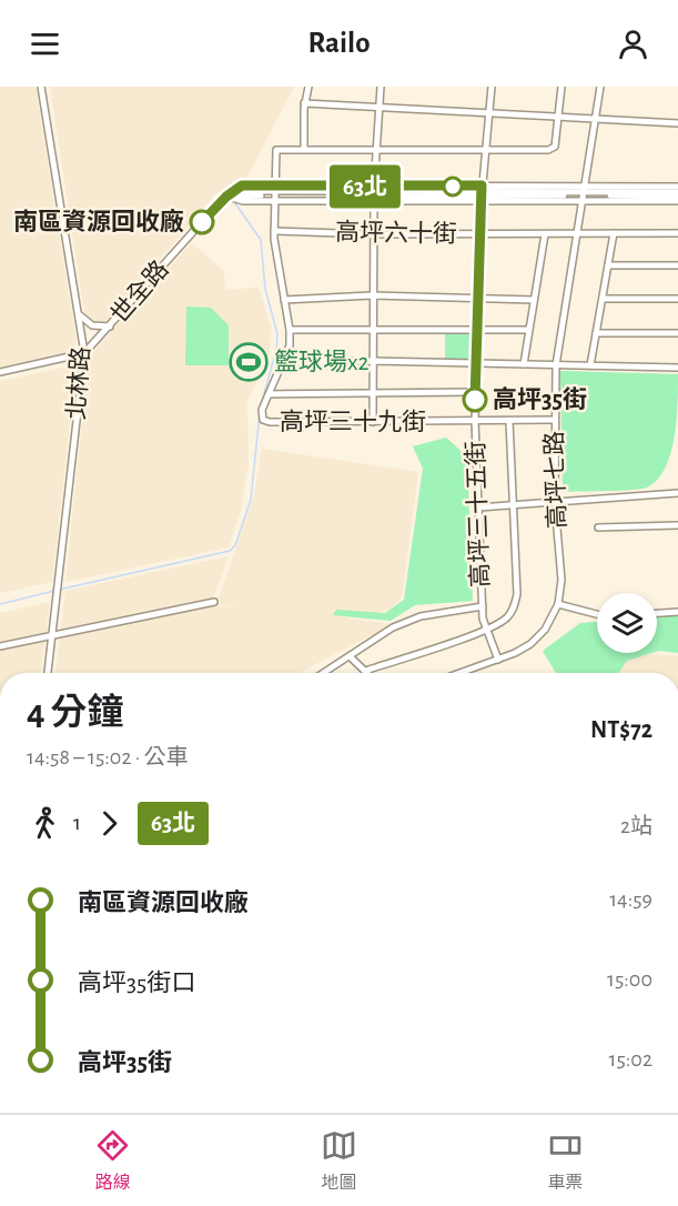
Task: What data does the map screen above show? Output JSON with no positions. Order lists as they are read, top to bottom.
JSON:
{
  "streets": {
    "street": [
      "高坪六十街",
      "世全路",
      "北林路",
      "高坪三十九街",
      "高坪七路",
      "高坪三十五街"
    ]
  },
  "crossings": [
    ["高坪六十街", "高坪三十九街"],
    ["高坪六十街", "高坪七路"],
    ["高坪六十街", "高坪三十五街"],
    ["世全路", "北林路"],
    ["高坪三十九街", "高坪七路"],
    ["高坪三十九街", "高坪三十五街"],
    ["高坪七路", "高坪三十五街"]
  ],
  "places": {
    "other": ["南區資源回收廠", "高坪35街"],
    "sports": ["籃球場x2"]
  },
  "lines": ["bus line 63北"],
  "page": {
    "header": "Railo",
    "on_map": "63北",
    "heading": ["4 分鐘", "14:58 – 15:02 · 公車", "NT$72"],
    "legs": ["1", "63北", "2站"],
    "list": [
      {
        "name": "南區資源回收廠",
        "value": "14:59"
      },
      {
        "name": "高坪35街口",
        "value": "15:00"
      },
      {
        "name": "高坪35街",
        "value": "15:02"
      }
    ],
    "tabs": ["路線", "地圖", "車票"]
  }
}
